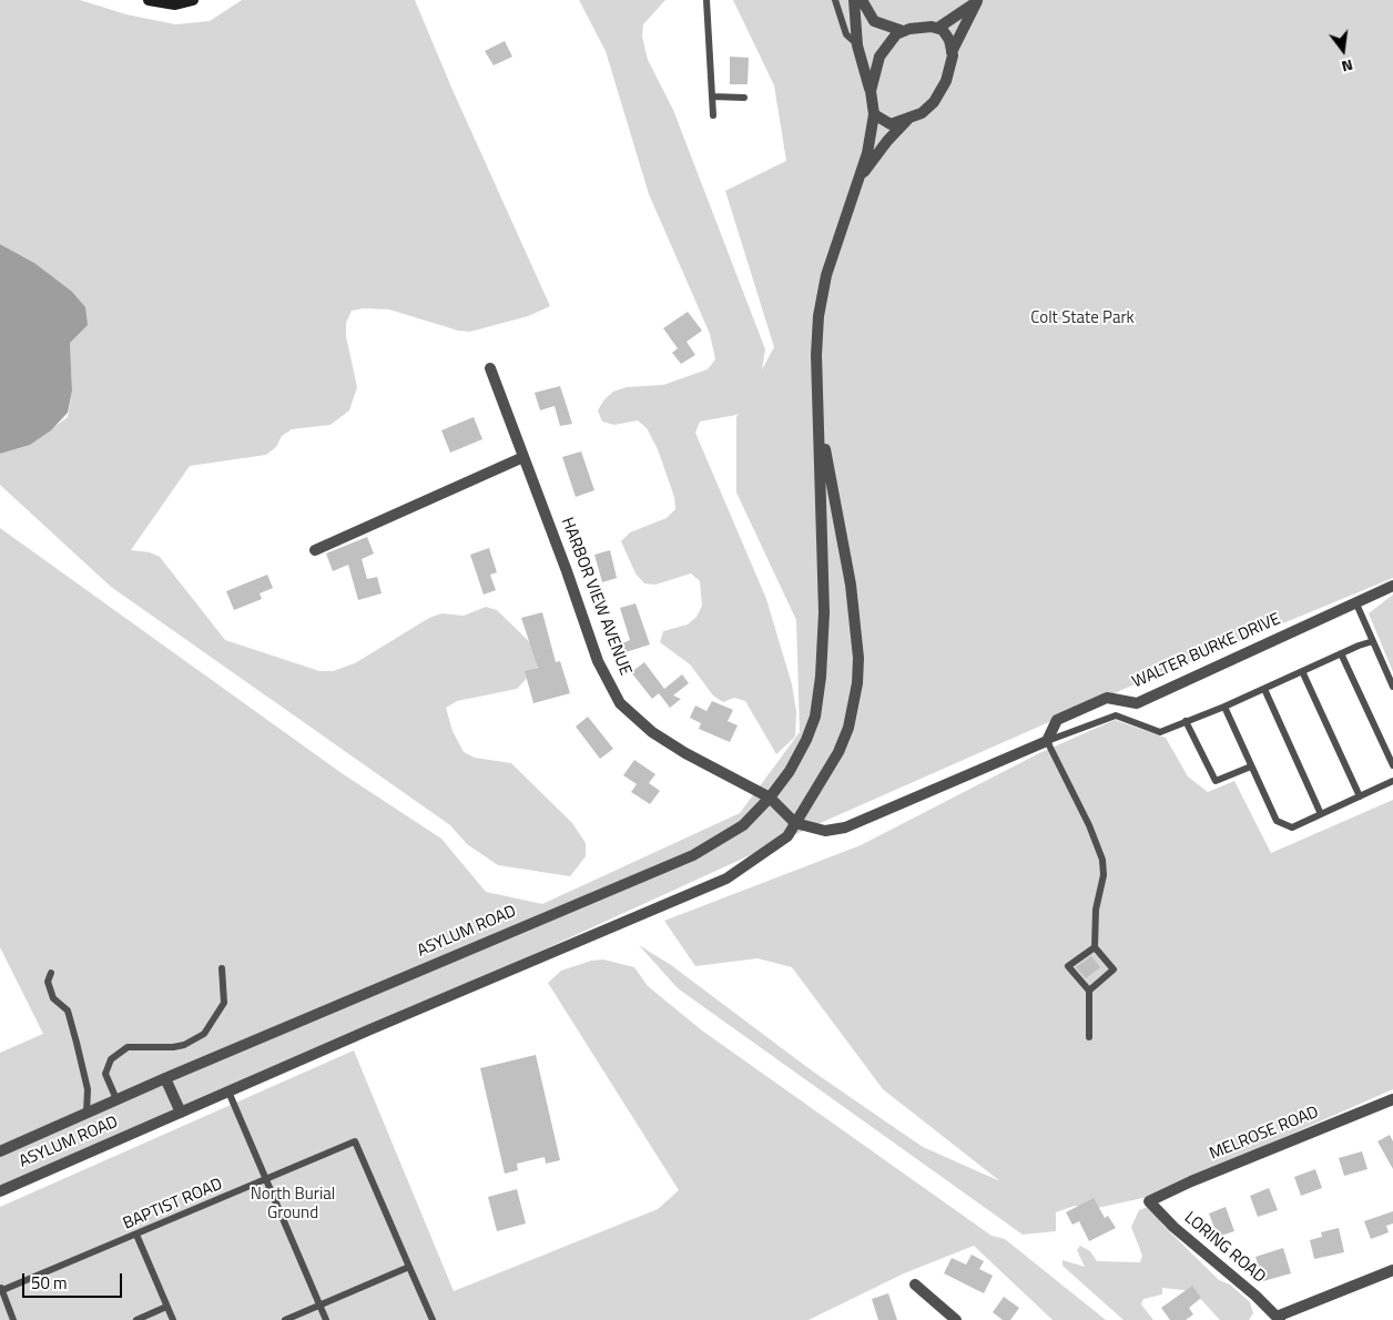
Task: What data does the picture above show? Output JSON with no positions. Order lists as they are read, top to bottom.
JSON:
{
  "streets": {
    "street": [
      "HARBOR VIEW AVENUE",
      "WALTER BURKE DRIVE",
      "ASYLUM ROAD",
      "MELROSE ROAD",
      "LORING ROAD"
    ],
    "lane": ["BAPTIST ROAD"]
  },
  "crossings": [
    ["HARBOR VIEW AVENUE", "ASYLUM ROAD"],
    ["MELROSE ROAD", "LORING ROAD"]
  ],
  "parks": ["Colt State Park", "North Burial Ground"],
  "scale_bar": "50 m",
  "north": "bottom"
}
